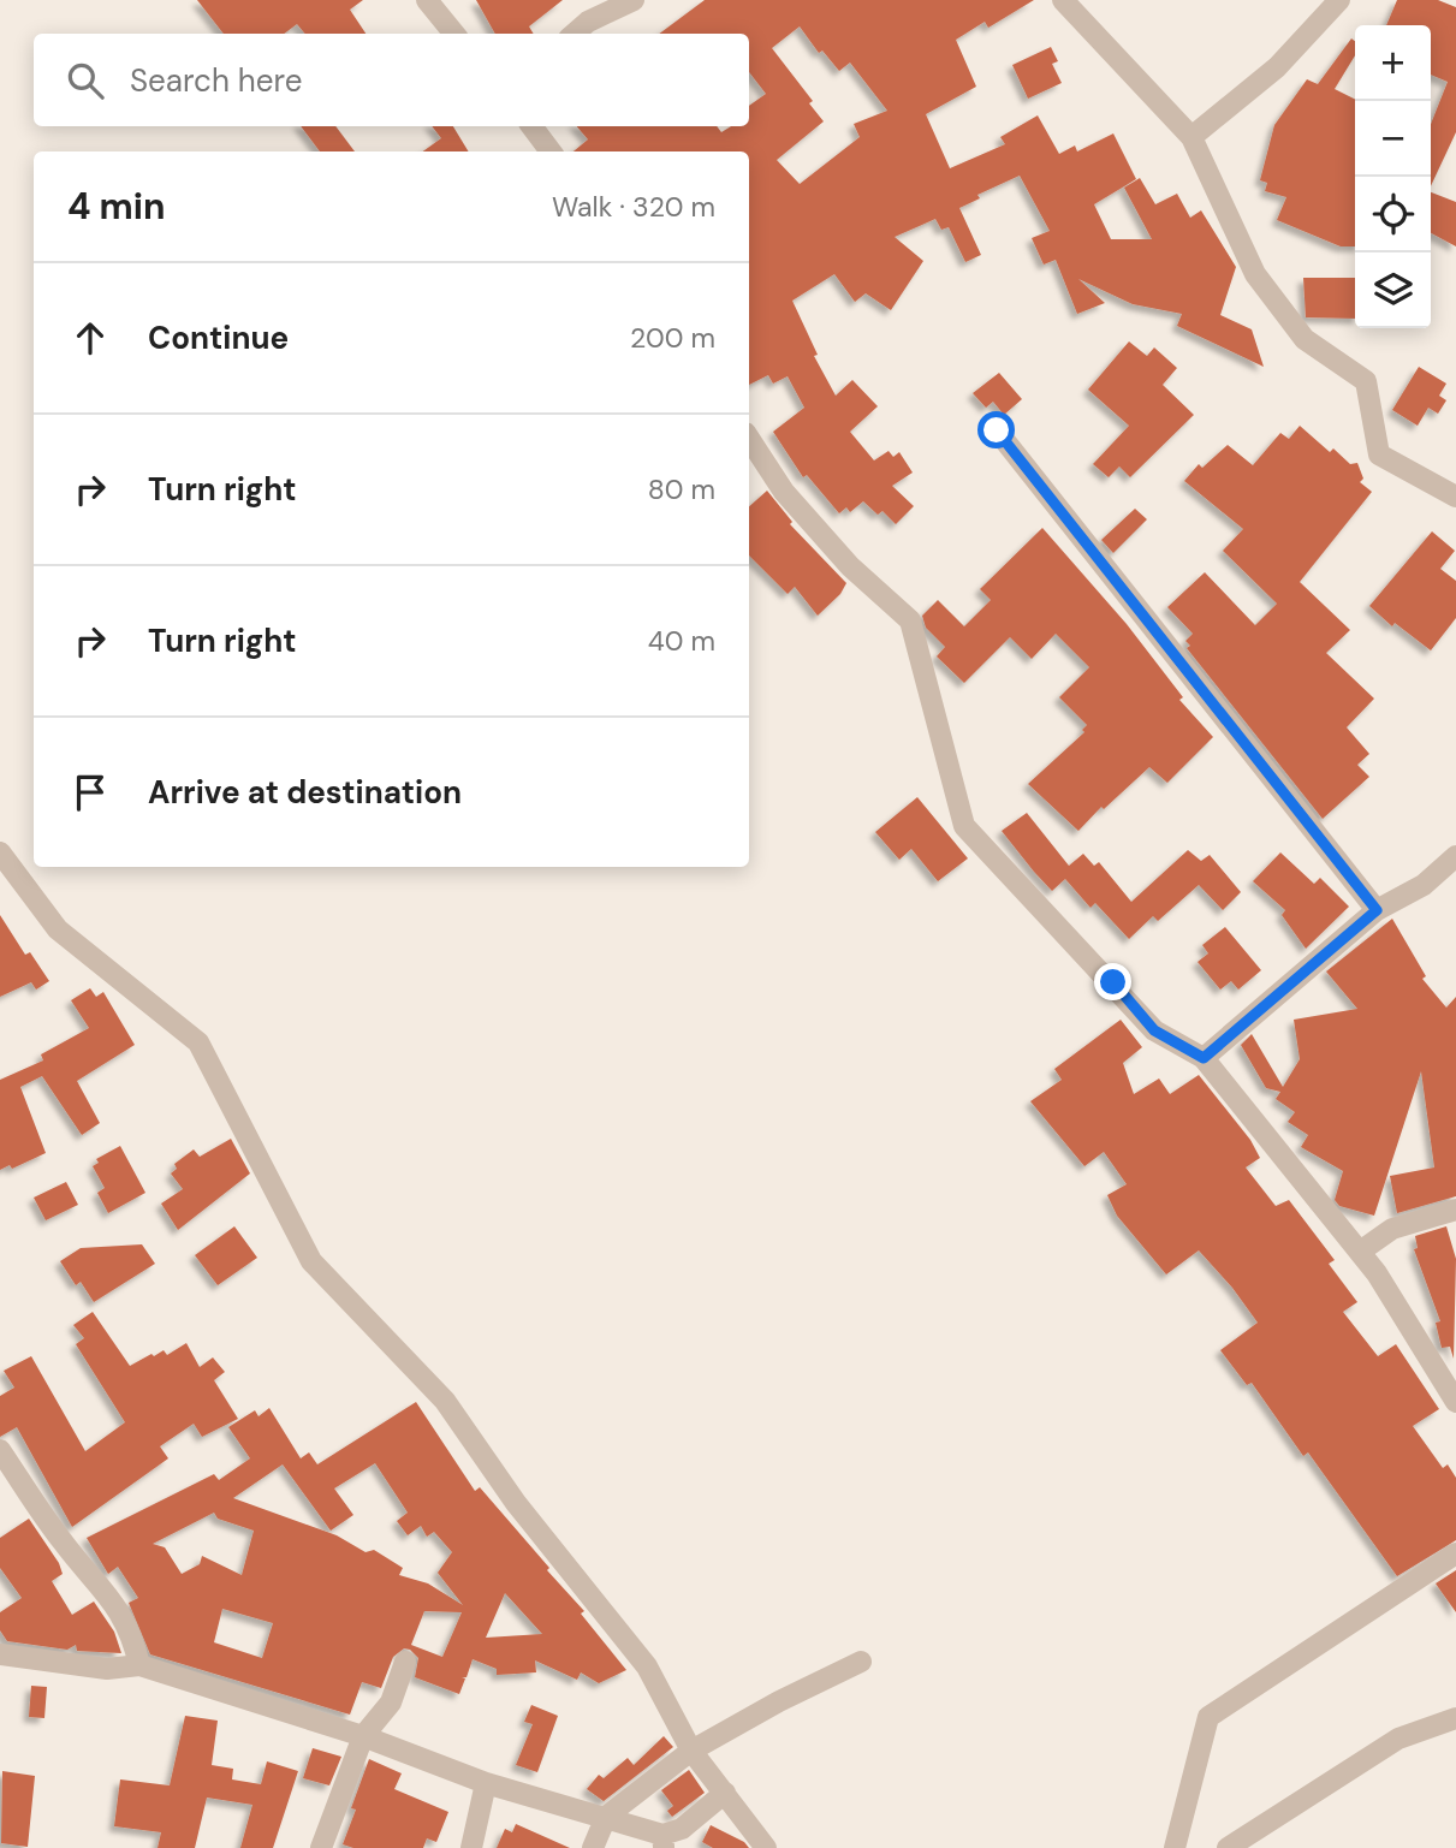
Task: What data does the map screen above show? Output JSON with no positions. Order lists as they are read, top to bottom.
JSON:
{
  "page": {
    "map_buttons": ["+", "−"],
    "search": "Search here",
    "heading": ["4 min", "Walk · 320 m"],
    "list": [
      ["Continue", "200 m"],
      ["Turn right", "80 m"],
      ["Turn right", "40 m"],
      "Arrive at destination"
    ]
  }
}
